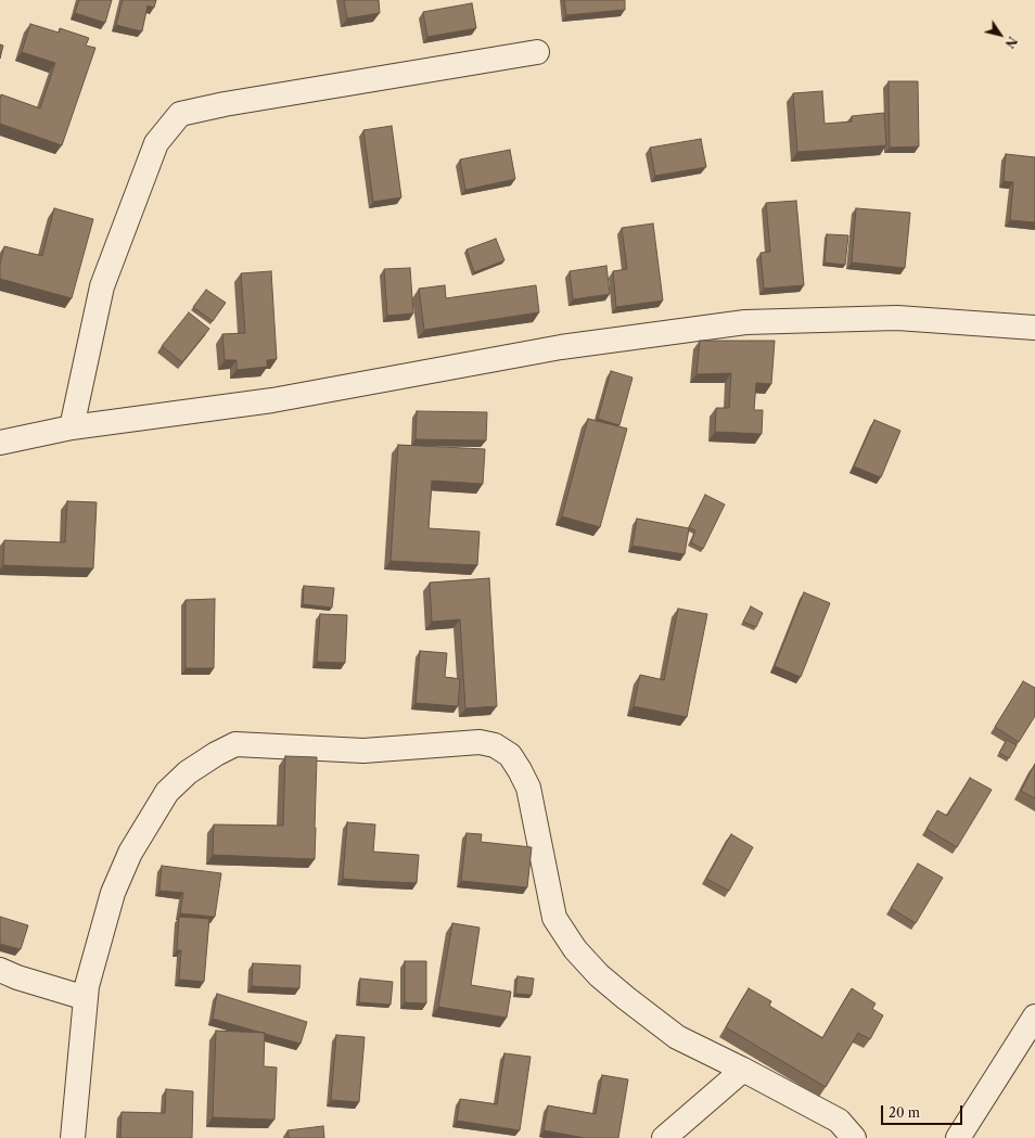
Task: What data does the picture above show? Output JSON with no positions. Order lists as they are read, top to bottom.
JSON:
{
  "scale_bar": "20 m",
  "north": "bottom right"
}
